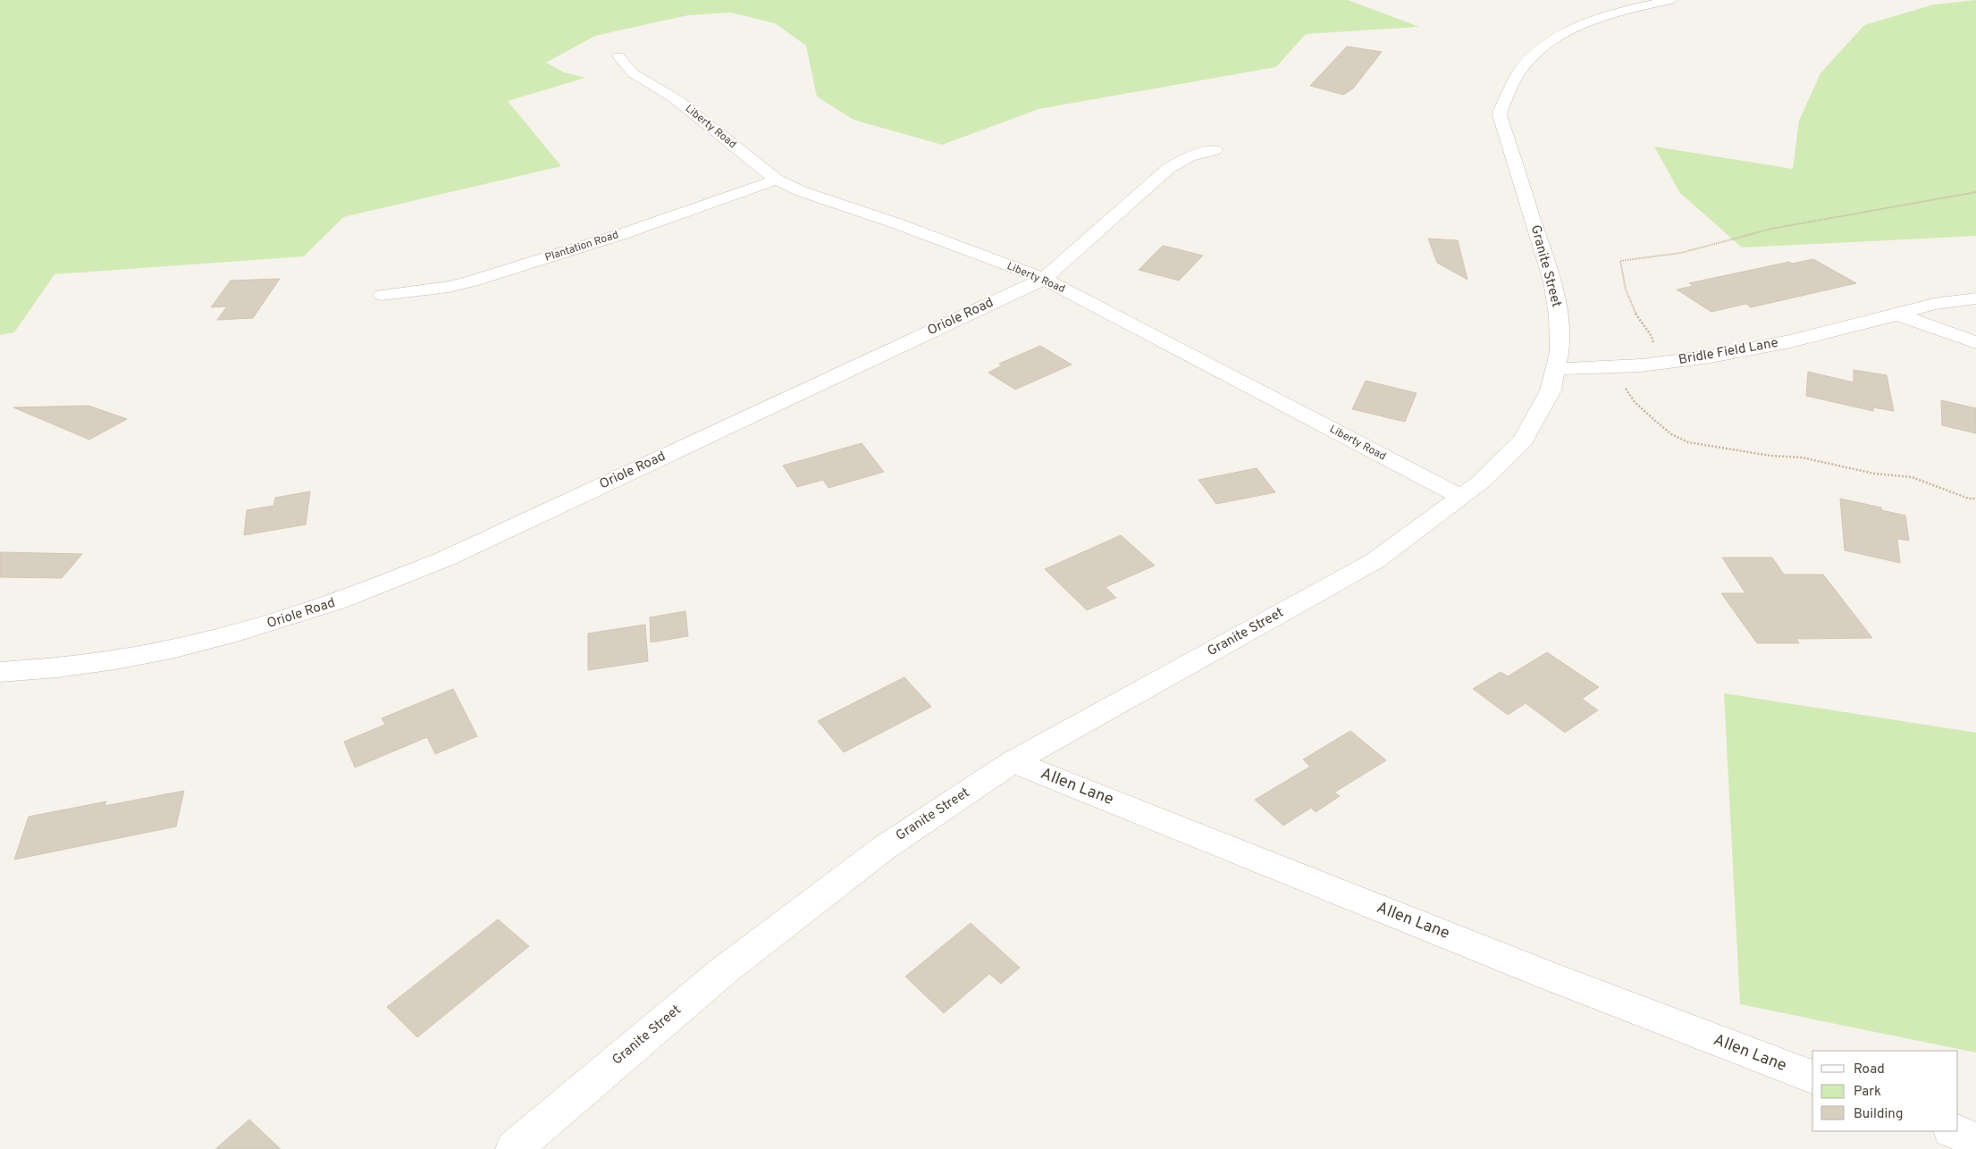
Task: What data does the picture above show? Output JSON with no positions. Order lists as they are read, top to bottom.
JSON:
{
  "streets": {
    "street": [
      "Liberty Road",
      "Plantation Road",
      "Granite Street",
      "Oriole Road",
      "Bridle Field Lane",
      "Allen Lane"
    ]
  },
  "crossings": [
    ["Liberty Road", "Plantation Road"],
    ["Liberty Road", "Granite Street"],
    ["Liberty Road", "Oriole Road"],
    ["Granite Street", "Bridle Field Lane"],
    ["Granite Street", "Allen Lane"]
  ],
  "legend": ["Road", "Park", "Building"]
}
